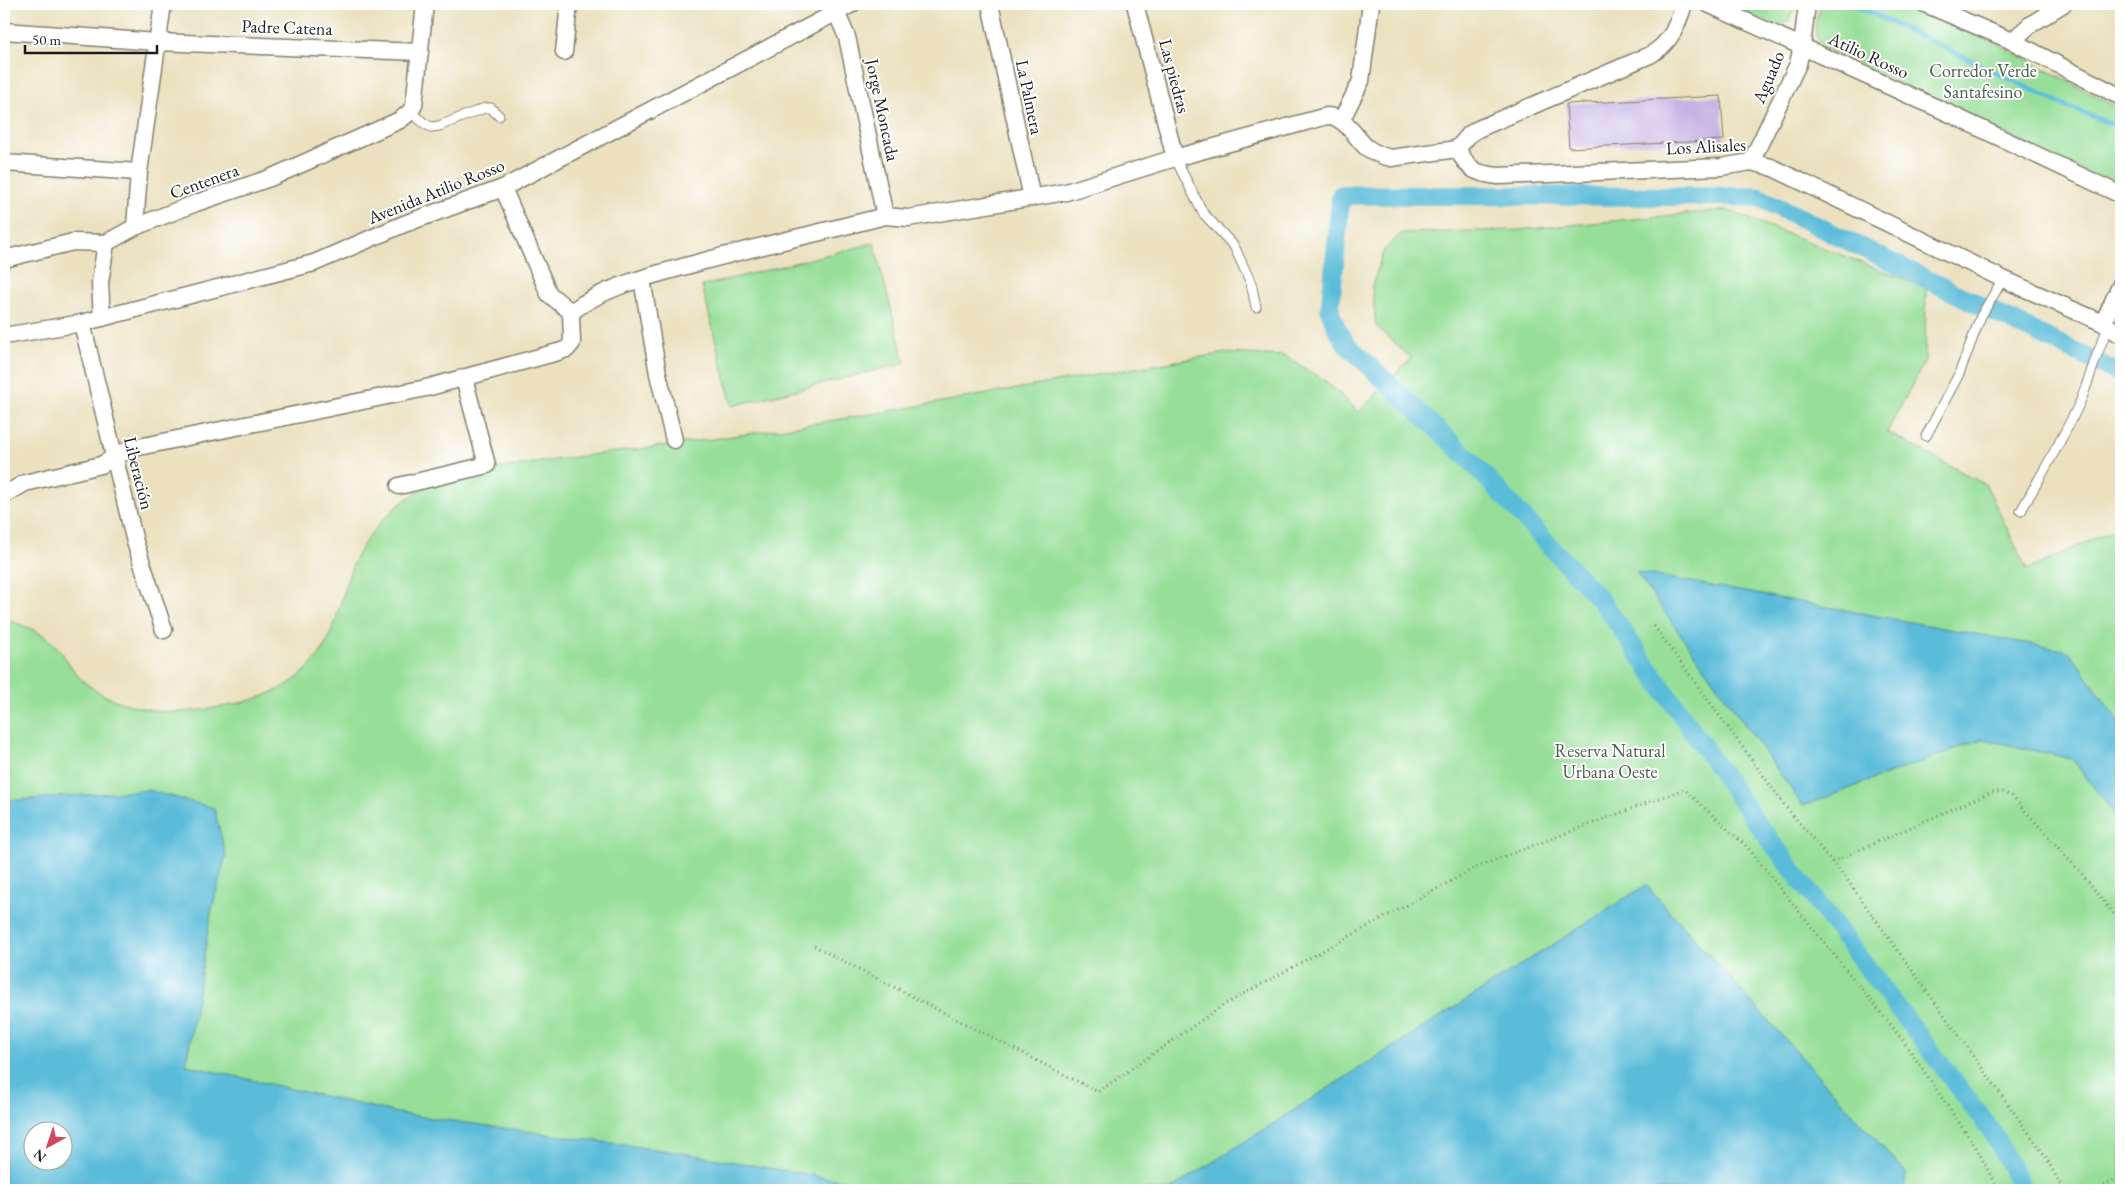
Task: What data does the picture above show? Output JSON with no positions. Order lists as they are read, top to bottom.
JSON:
{
  "streets": {
    "street": [
      "Padre Catena",
      "Atilio Rosso",
      "Las piedras",
      "Aguado",
      "La Palmera",
      "Jorge Moncada",
      "Los Alisales",
      "Centenera",
      "Avenida Atilio Rosso",
      "Liberación"
    ]
  },
  "crossings": [
    ["Atilio Rosso", "Aguado"],
    ["Aguado", "Los Alisales"],
    ["Jorge Moncada", "Avenida Atilio Rosso"],
    ["Avenida Atilio Rosso", "Liberación"]
  ],
  "parks": ["Corredor Verde Santafesino", "Reserva Natural Urbana Oeste"],
  "scale_bar": "50 m",
  "north": "bottom left"
}
